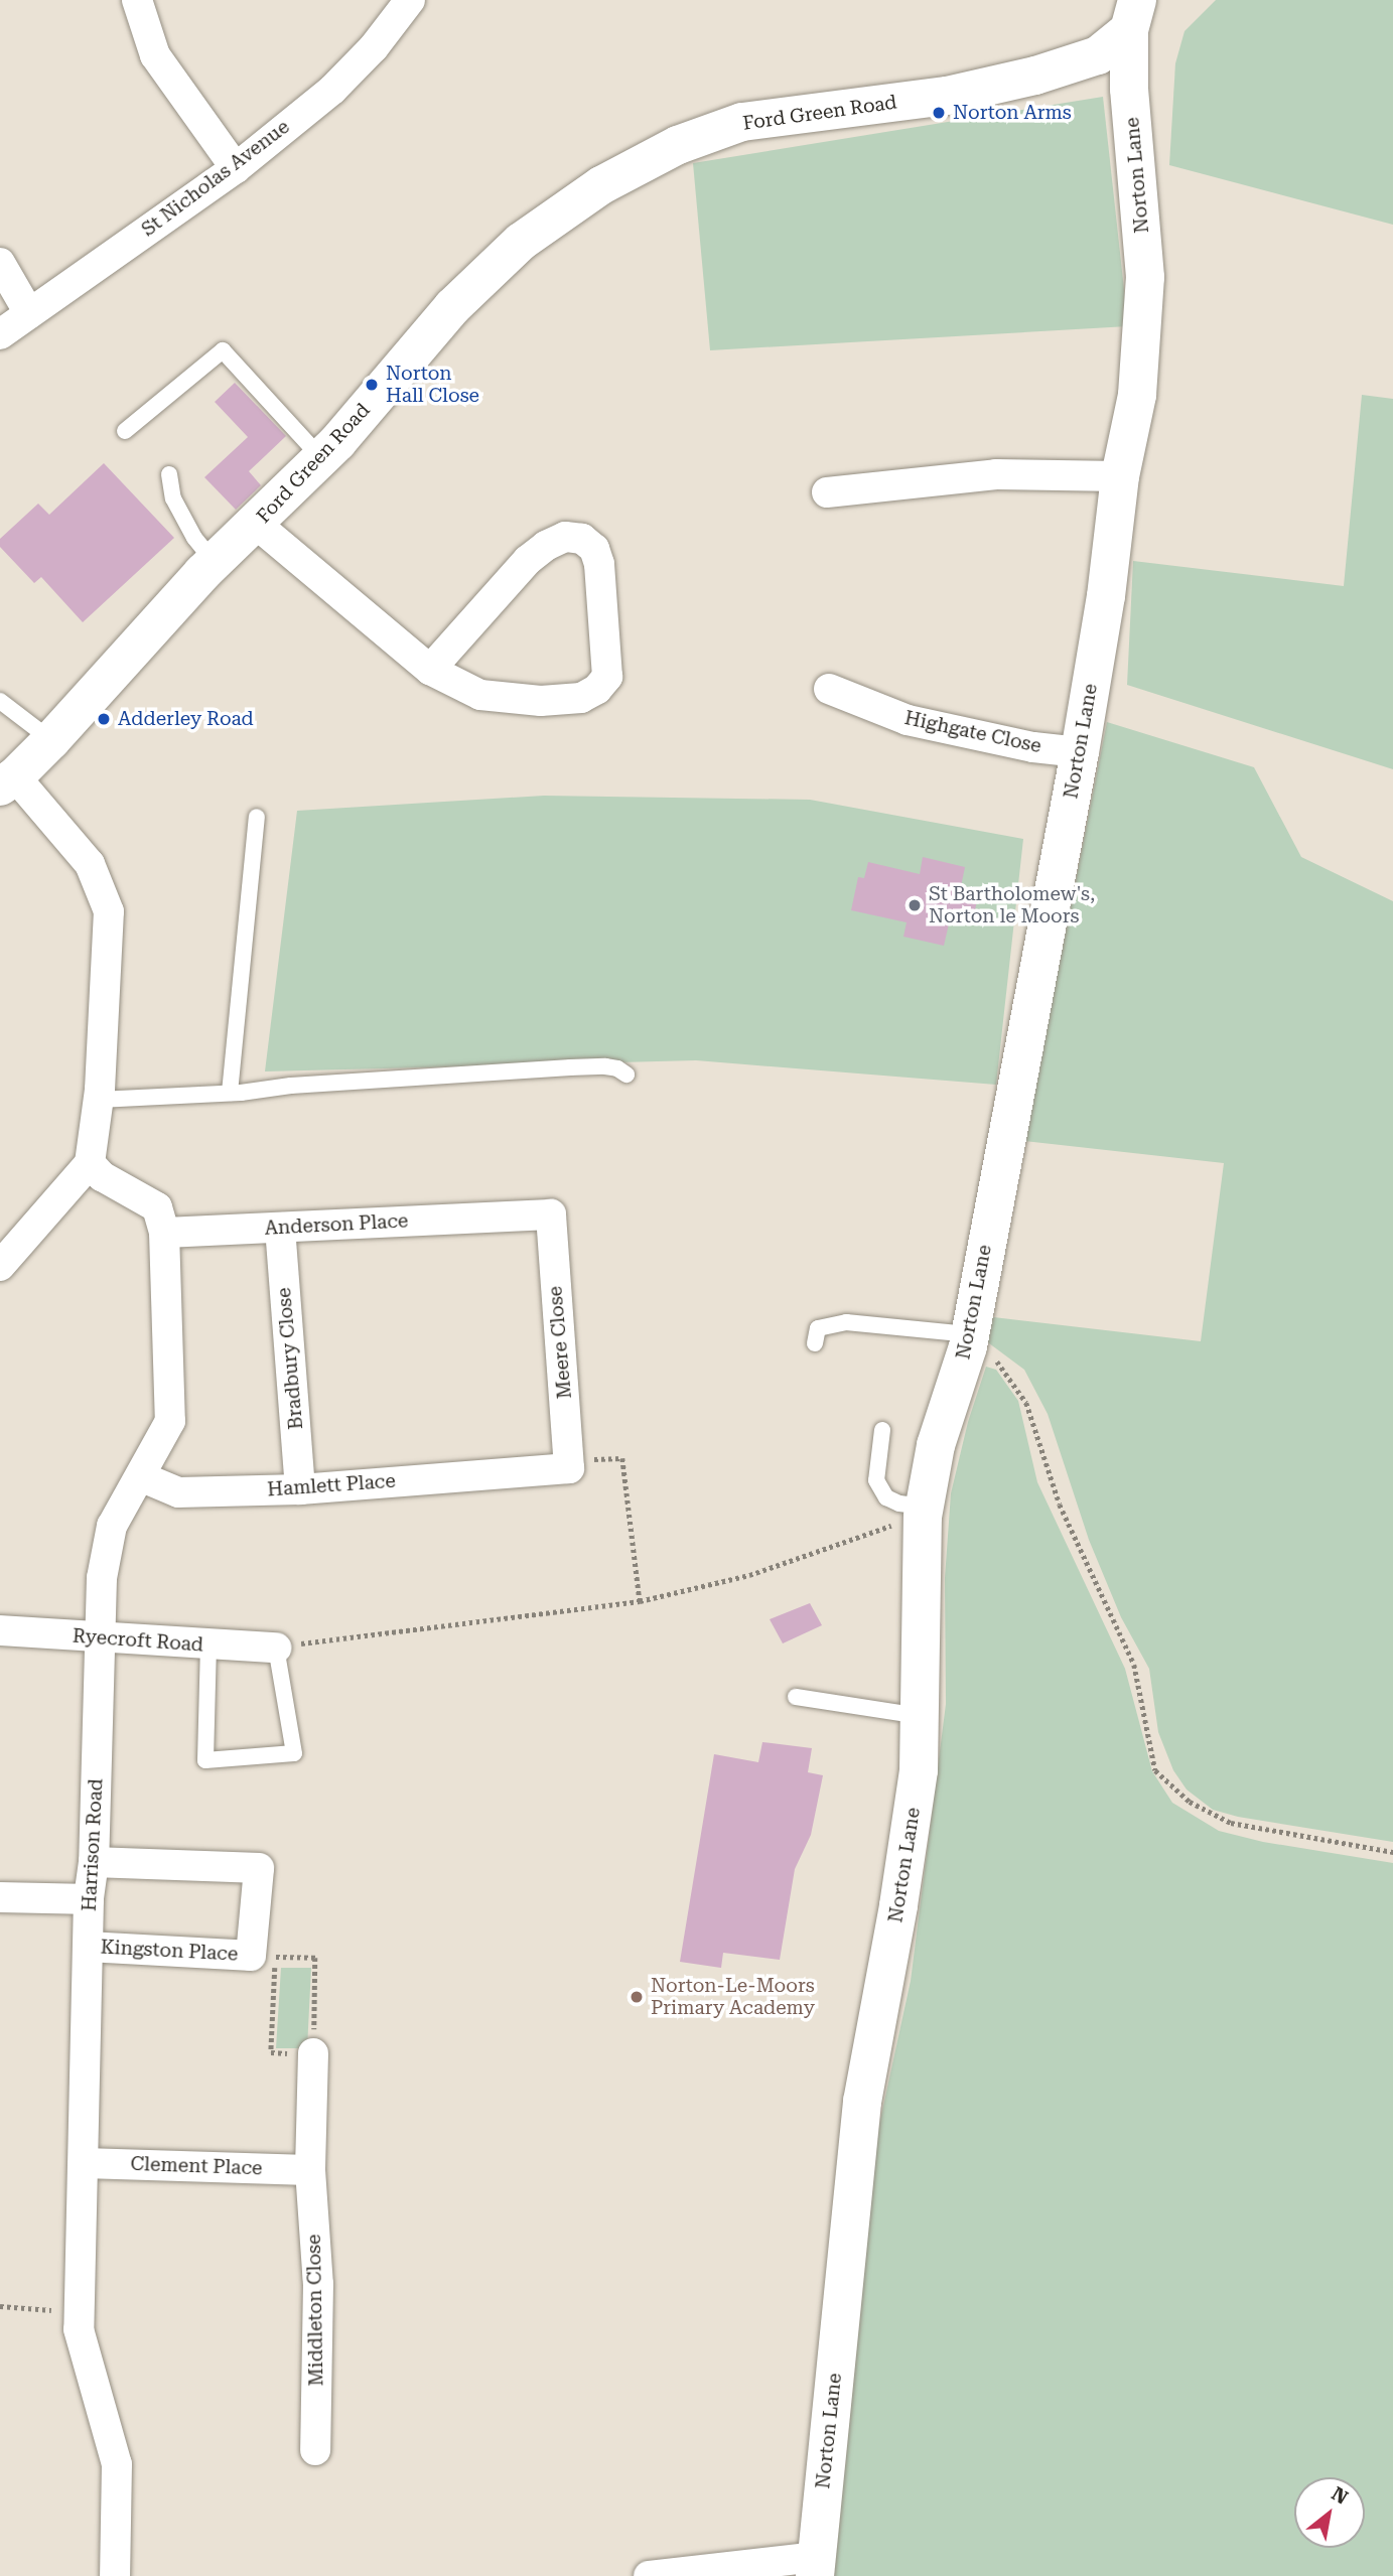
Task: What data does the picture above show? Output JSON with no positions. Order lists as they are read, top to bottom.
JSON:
{
  "streets": {
    "street": [
      "Ford Green Road",
      "Norton Lane",
      "St Nicholas Avenue",
      "Highgate Close",
      "Anderson Place",
      "Meere Close",
      "Bradbury Close",
      "Hamlett Place",
      "Ryecroft Road",
      "Harrison Road",
      "Kingston Place",
      "Clement Place",
      "Middleton Close"
    ]
  },
  "crossings": [
    ["Ford Green Road", "Norton Lane"],
    ["Norton Lane", "Highgate Close"],
    ["Anderson Place", "Meere Close"],
    ["Anderson Place", "Bradbury Close"],
    ["Anderson Place", "Harrison Road"],
    ["Meere Close", "Hamlett Place"],
    ["Bradbury Close", "Hamlett Place"],
    ["Hamlett Place", "Harrison Road"],
    ["Ryecroft Road", "Harrison Road"],
    ["Harrison Road", "Kingston Place"],
    ["Harrison Road", "Clement Place"],
    ["Clement Place", "Middleton Close"]
  ],
  "places": [
    "Norton Arms",
    "Norton Hall Close",
    "Adderley Road",
    "St Bartholomew's, Norton le Moors",
    "Norton-Le-Moors Primary Academy"
  ],
  "north": "top right"
}
